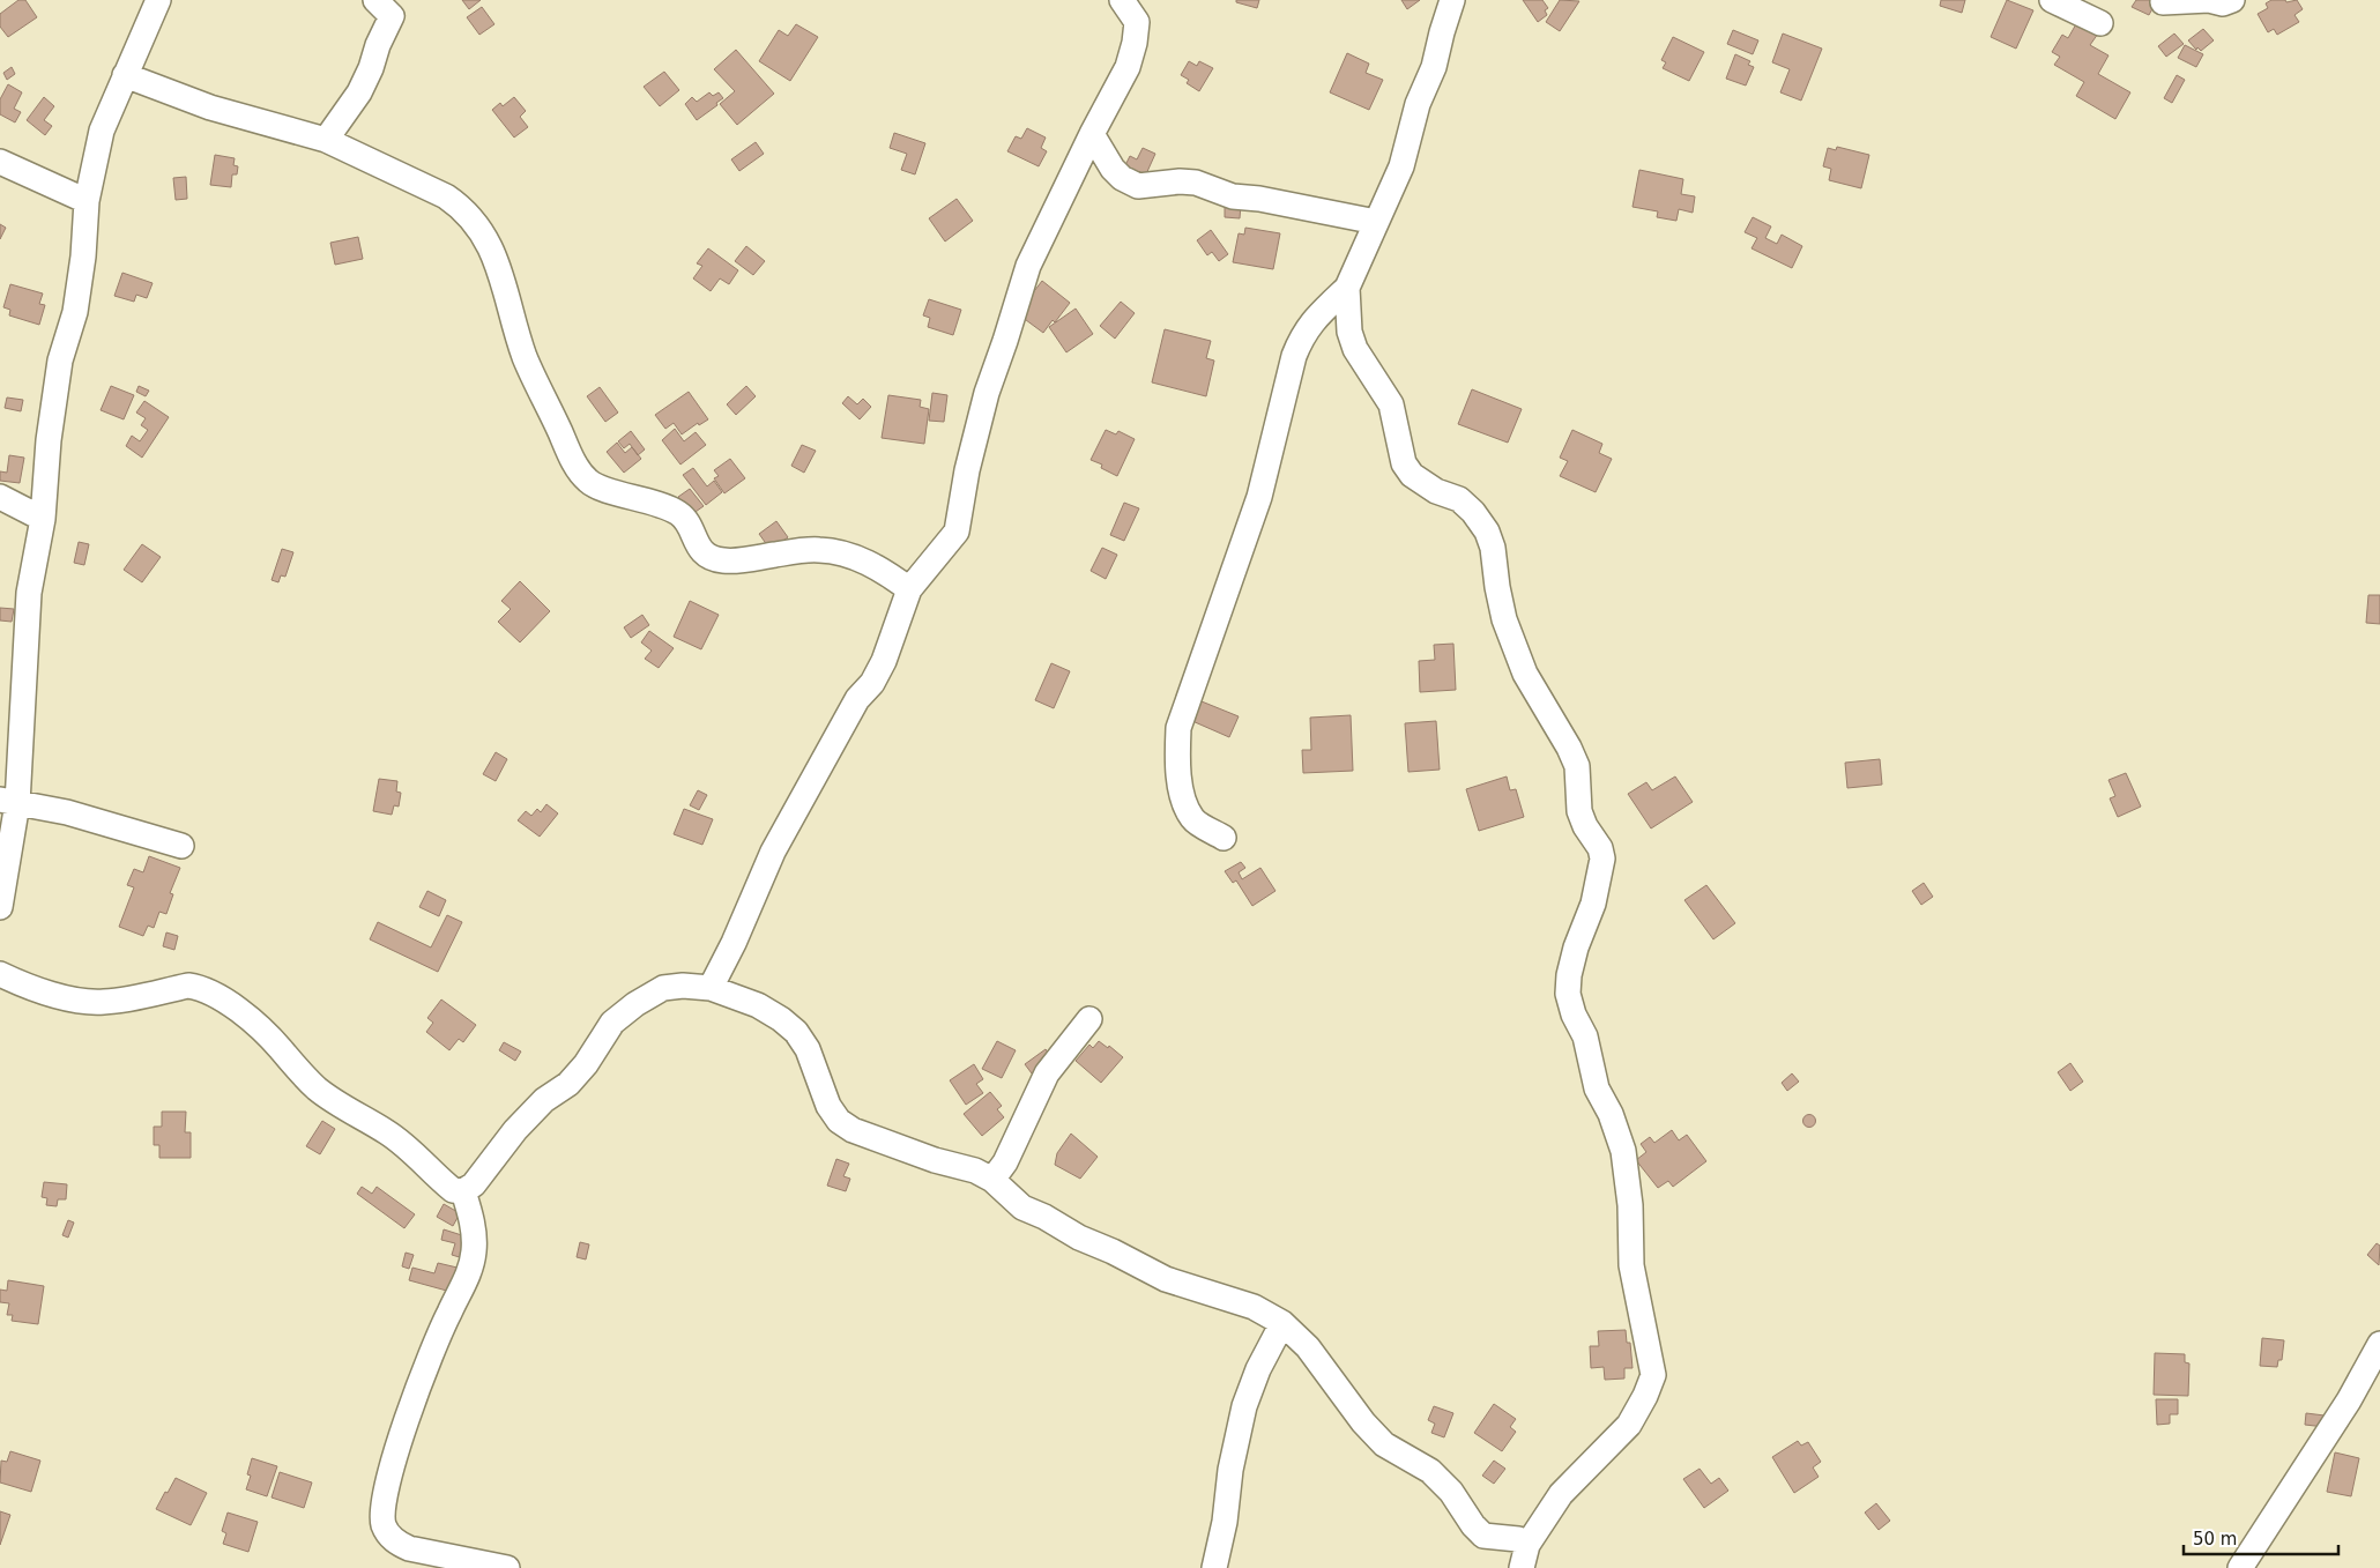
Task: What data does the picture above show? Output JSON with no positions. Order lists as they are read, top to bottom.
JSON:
{
  "scale_bar": "50 m"
}
